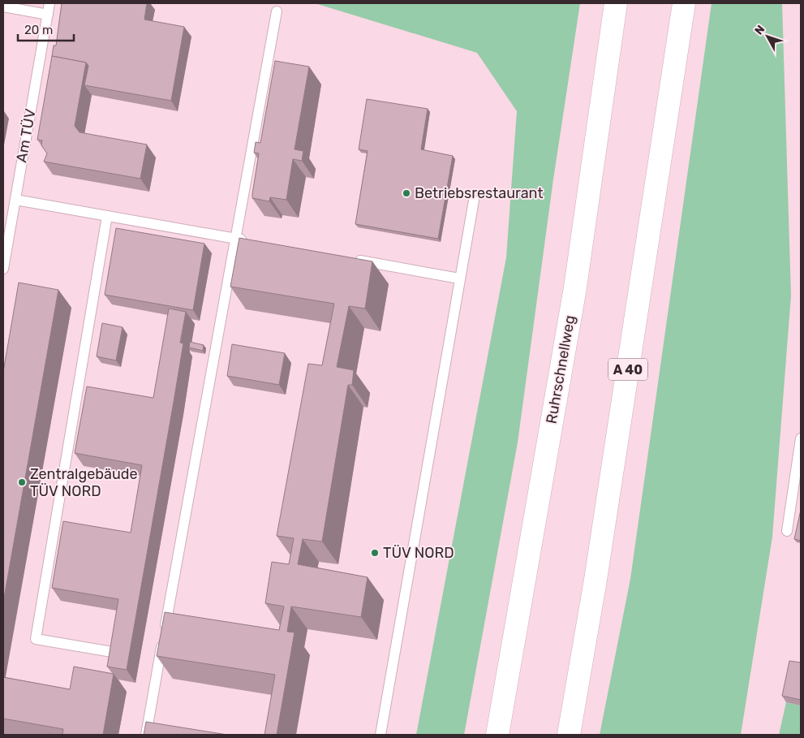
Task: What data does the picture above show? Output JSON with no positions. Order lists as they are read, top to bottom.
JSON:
{
  "streets": {
    "highway": ["Ruhrschnellweg", "A 40"],
    "lane": ["Am TÜV"]
  },
  "places": ["Betriebsrestaurant", "Zentralgebäude TÜV NORD", "TÜV NORD"],
  "scale_bar": "20 m",
  "north": "top left"
}
